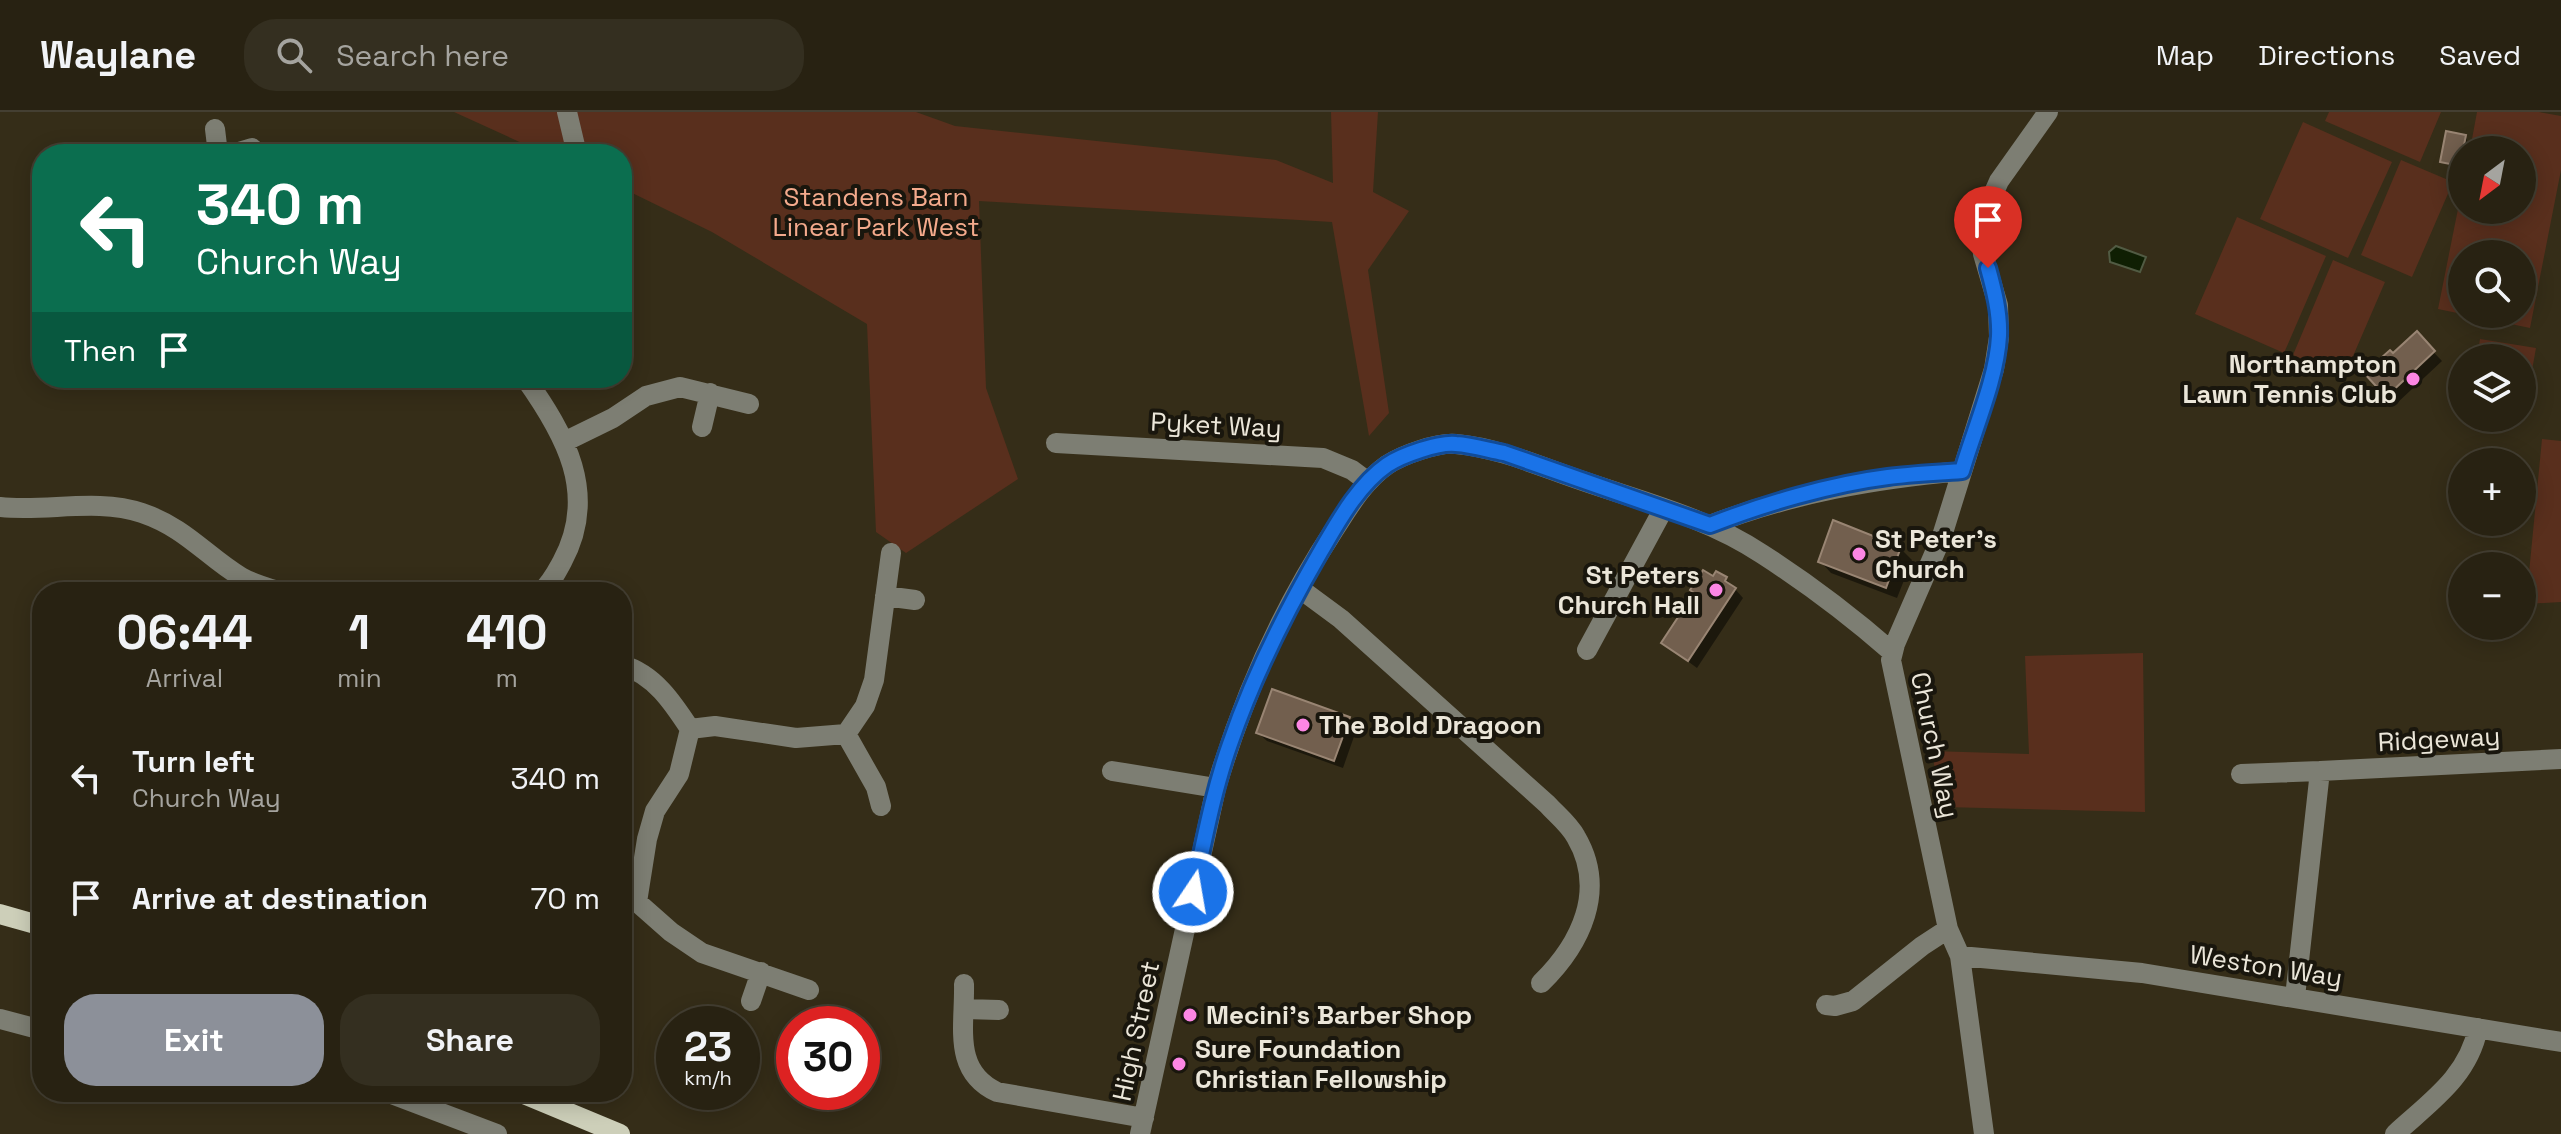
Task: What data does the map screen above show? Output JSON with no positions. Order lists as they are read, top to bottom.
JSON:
{
  "streets": {
    "street": [
      "Pyket Way",
      "Ridgeway",
      "Church Way",
      "Weston Way",
      "High Street"
    ]
  },
  "crossings": [
    ["Pyket Way", "High Street"],
    ["Church Way", "Weston Way"],
    ["Church Way", "High Street"]
  ],
  "parks": ["Standens Barn Linear Park West"],
  "places": [
    "Northampton Lawn Tennis Club",
    "St Peter's Church",
    "St Peters Church Hall",
    "The Bold Dragoon",
    "Mecini's Barber Shop",
    "Sure Foundation Christian Fellowship"
  ],
  "north": "bottom left",
  "page": {
    "header": "Waylane",
    "search": "Search here",
    "nav": ["Map", "Directions", "Saved"],
    "map_buttons": ["+", "−"],
    "turn": ["340 m", "Church Way"],
    "then": "Then",
    "eta": [
      "06:44",
      "Arrival",
      "1",
      "min",
      "410",
      "m"
    ],
    "list": [
      {
        "name": "Turn left",
        "note": "Church Way",
        "value": "340 m"
      },
      {
        "name": "Arrive at destination",
        "value": "70 m"
      }
    ],
    "buttons": ["Exit", "Share"],
    "speed": "23 km/h",
    "limit": "30"
  }
}
